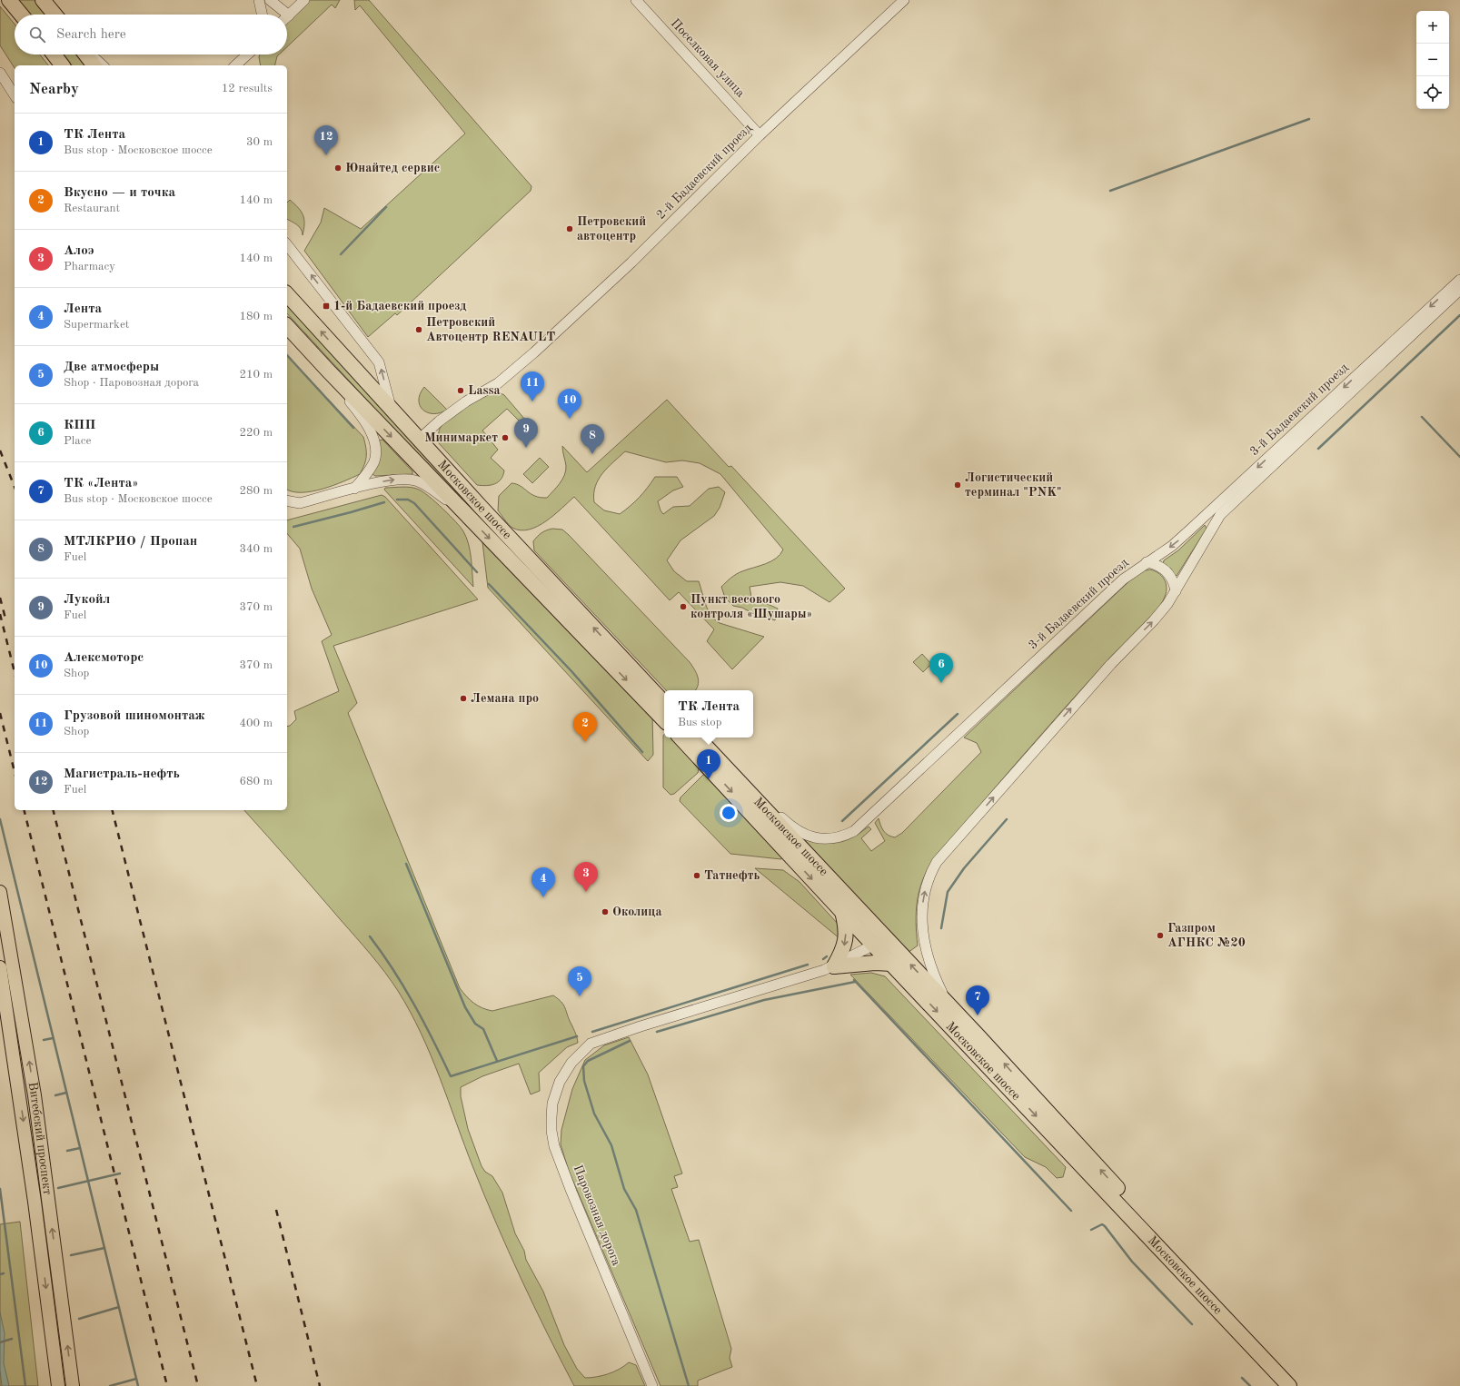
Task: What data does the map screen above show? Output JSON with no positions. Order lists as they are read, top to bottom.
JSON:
{
  "streets": {
    "highway": ["Московское шоссе"],
    "main road": ["Витебский проспект"],
    "street": [
      "Поселковая улица",
      "2-й Бадаевский проезд",
      "3-й Бадаевский проезд",
      "Паровозная дорога"
    ]
  },
  "crossings": [
    ["Поселковая улица", "2-й Бадаевский проезд"],
    ["2-й Бадаевский проезд", "Московское шоссе"],
    ["3-й Бадаевский проезд", "Московское шоссе"],
    ["Московское шоссе", "Паровозная дорога"]
  ],
  "places": {
    "other": [
      "Юнайтед сервис",
      "Петровский автоцентр",
      "Петровский Автоцентр RENAULT",
      "Lassa",
      "Минимаркет",
      "Логистический терминал \"PNK\"",
      "Пункт весового контроля «Шушары»",
      "Лемана про",
      "Татнефть",
      "Околица",
      "Газпром АГНКС №20"
    ],
    "transit": ["1-й Бадаевский проезд"]
  },
  "page": {
    "map_buttons": ["+", "−"],
    "search": "Search here",
    "heading": ["Nearby", "12 results"],
    "list": [
      {
        "mark": "1",
        "name": "ТК Лента",
        "note": "Bus stop · Московское шоссе",
        "value": "30 m"
      },
      {
        "mark": "2",
        "name": "Вкусно — и точка",
        "note": "Restaurant",
        "value": "140 m"
      },
      {
        "mark": "3",
        "name": "Алоэ",
        "note": "Pharmacy",
        "value": "140 m"
      },
      {
        "mark": "4",
        "name": "Лента",
        "note": "Supermarket",
        "value": "180 m"
      },
      {
        "mark": "5",
        "name": "Две атмосферы",
        "note": "Shop · Паровозная дорога",
        "value": "210 m"
      },
      {
        "mark": "6",
        "name": "КПП",
        "note": "Place",
        "value": "220 m"
      },
      {
        "mark": "7",
        "name": "ТК «Лента»",
        "note": "Bus stop · Московское шоссе",
        "value": "280 m"
      },
      {
        "mark": "8",
        "name": "МТЛКРИО / Пропан",
        "note": "Fuel",
        "value": "340 m"
      },
      {
        "mark": "9",
        "name": "Лукойл",
        "note": "Fuel",
        "value": "370 m"
      },
      {
        "mark": "10",
        "name": "Алексмоторс",
        "note": "Shop",
        "value": "370 m"
      },
      {
        "mark": "11",
        "name": "Грузовой шиномонтаж",
        "note": "Shop",
        "value": "400 m"
      },
      {
        "mark": "12",
        "name": "Магистраль-нефть",
        "note": "Fuel",
        "value": "680 m"
      }
    ],
    "pins": [
      "12",
      "11",
      "10",
      "9",
      "8",
      "6",
      "2",
      "1",
      "3",
      "4",
      "5",
      "7"
    ],
    "popup": ["ТК Лента", "Bus stop"]
  }
}
